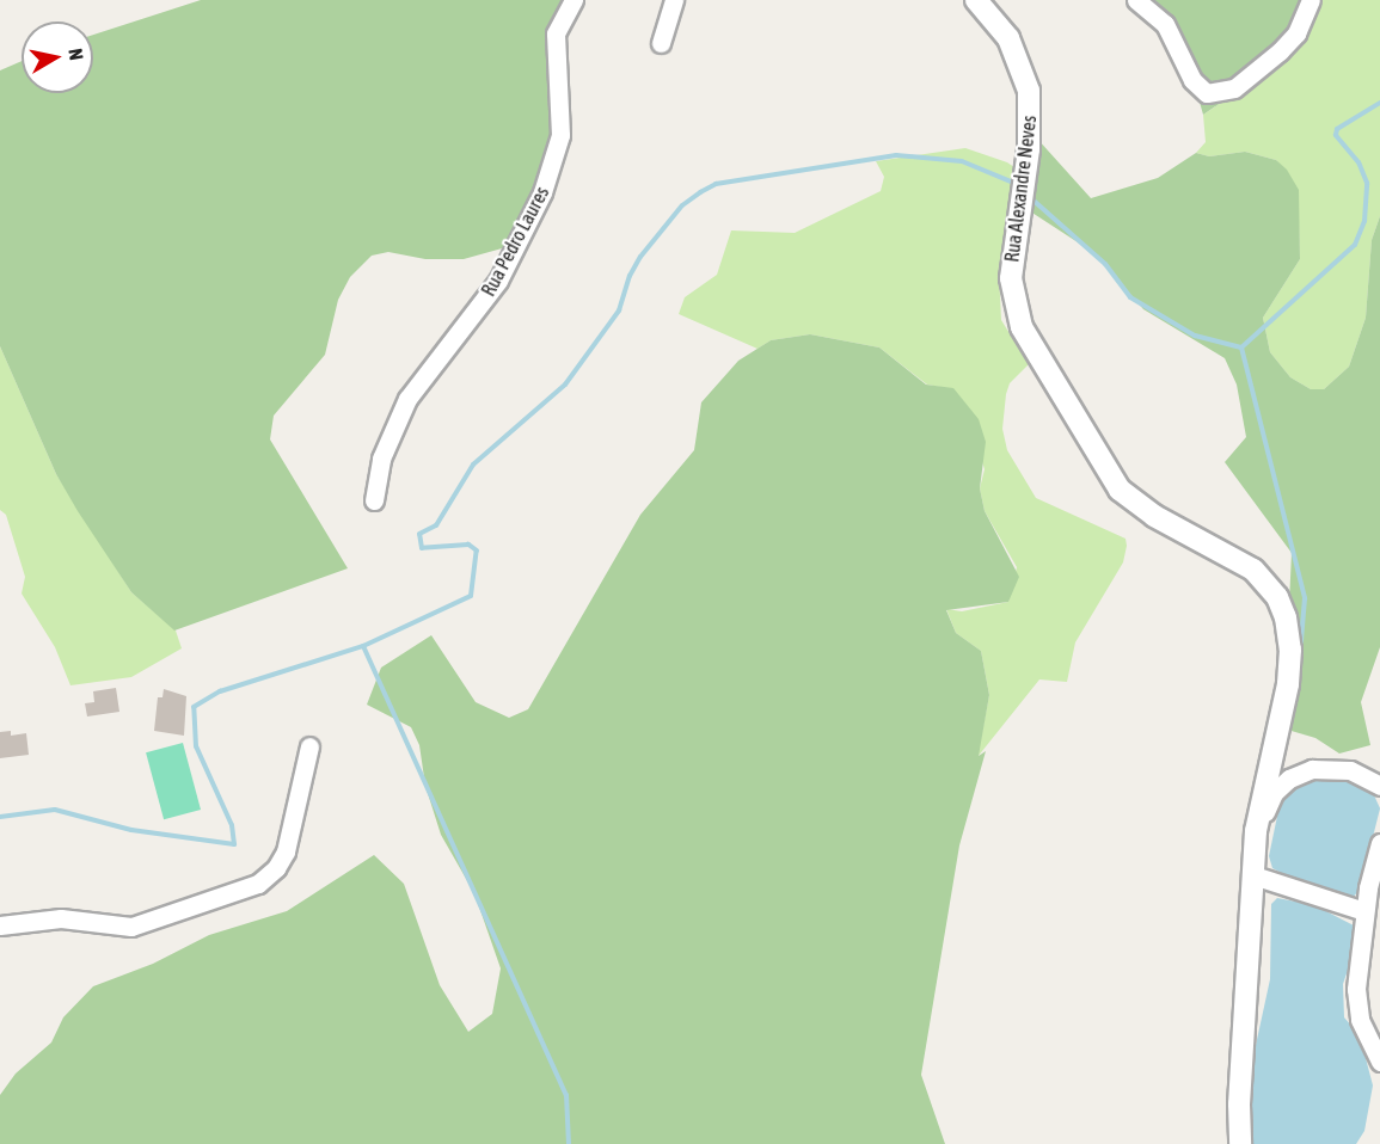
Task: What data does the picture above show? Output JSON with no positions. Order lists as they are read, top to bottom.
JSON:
{
  "streets": {
    "street": ["Rua Alexandre Neves", "Rua Pedro Laures"]
  },
  "north": "right"
}
